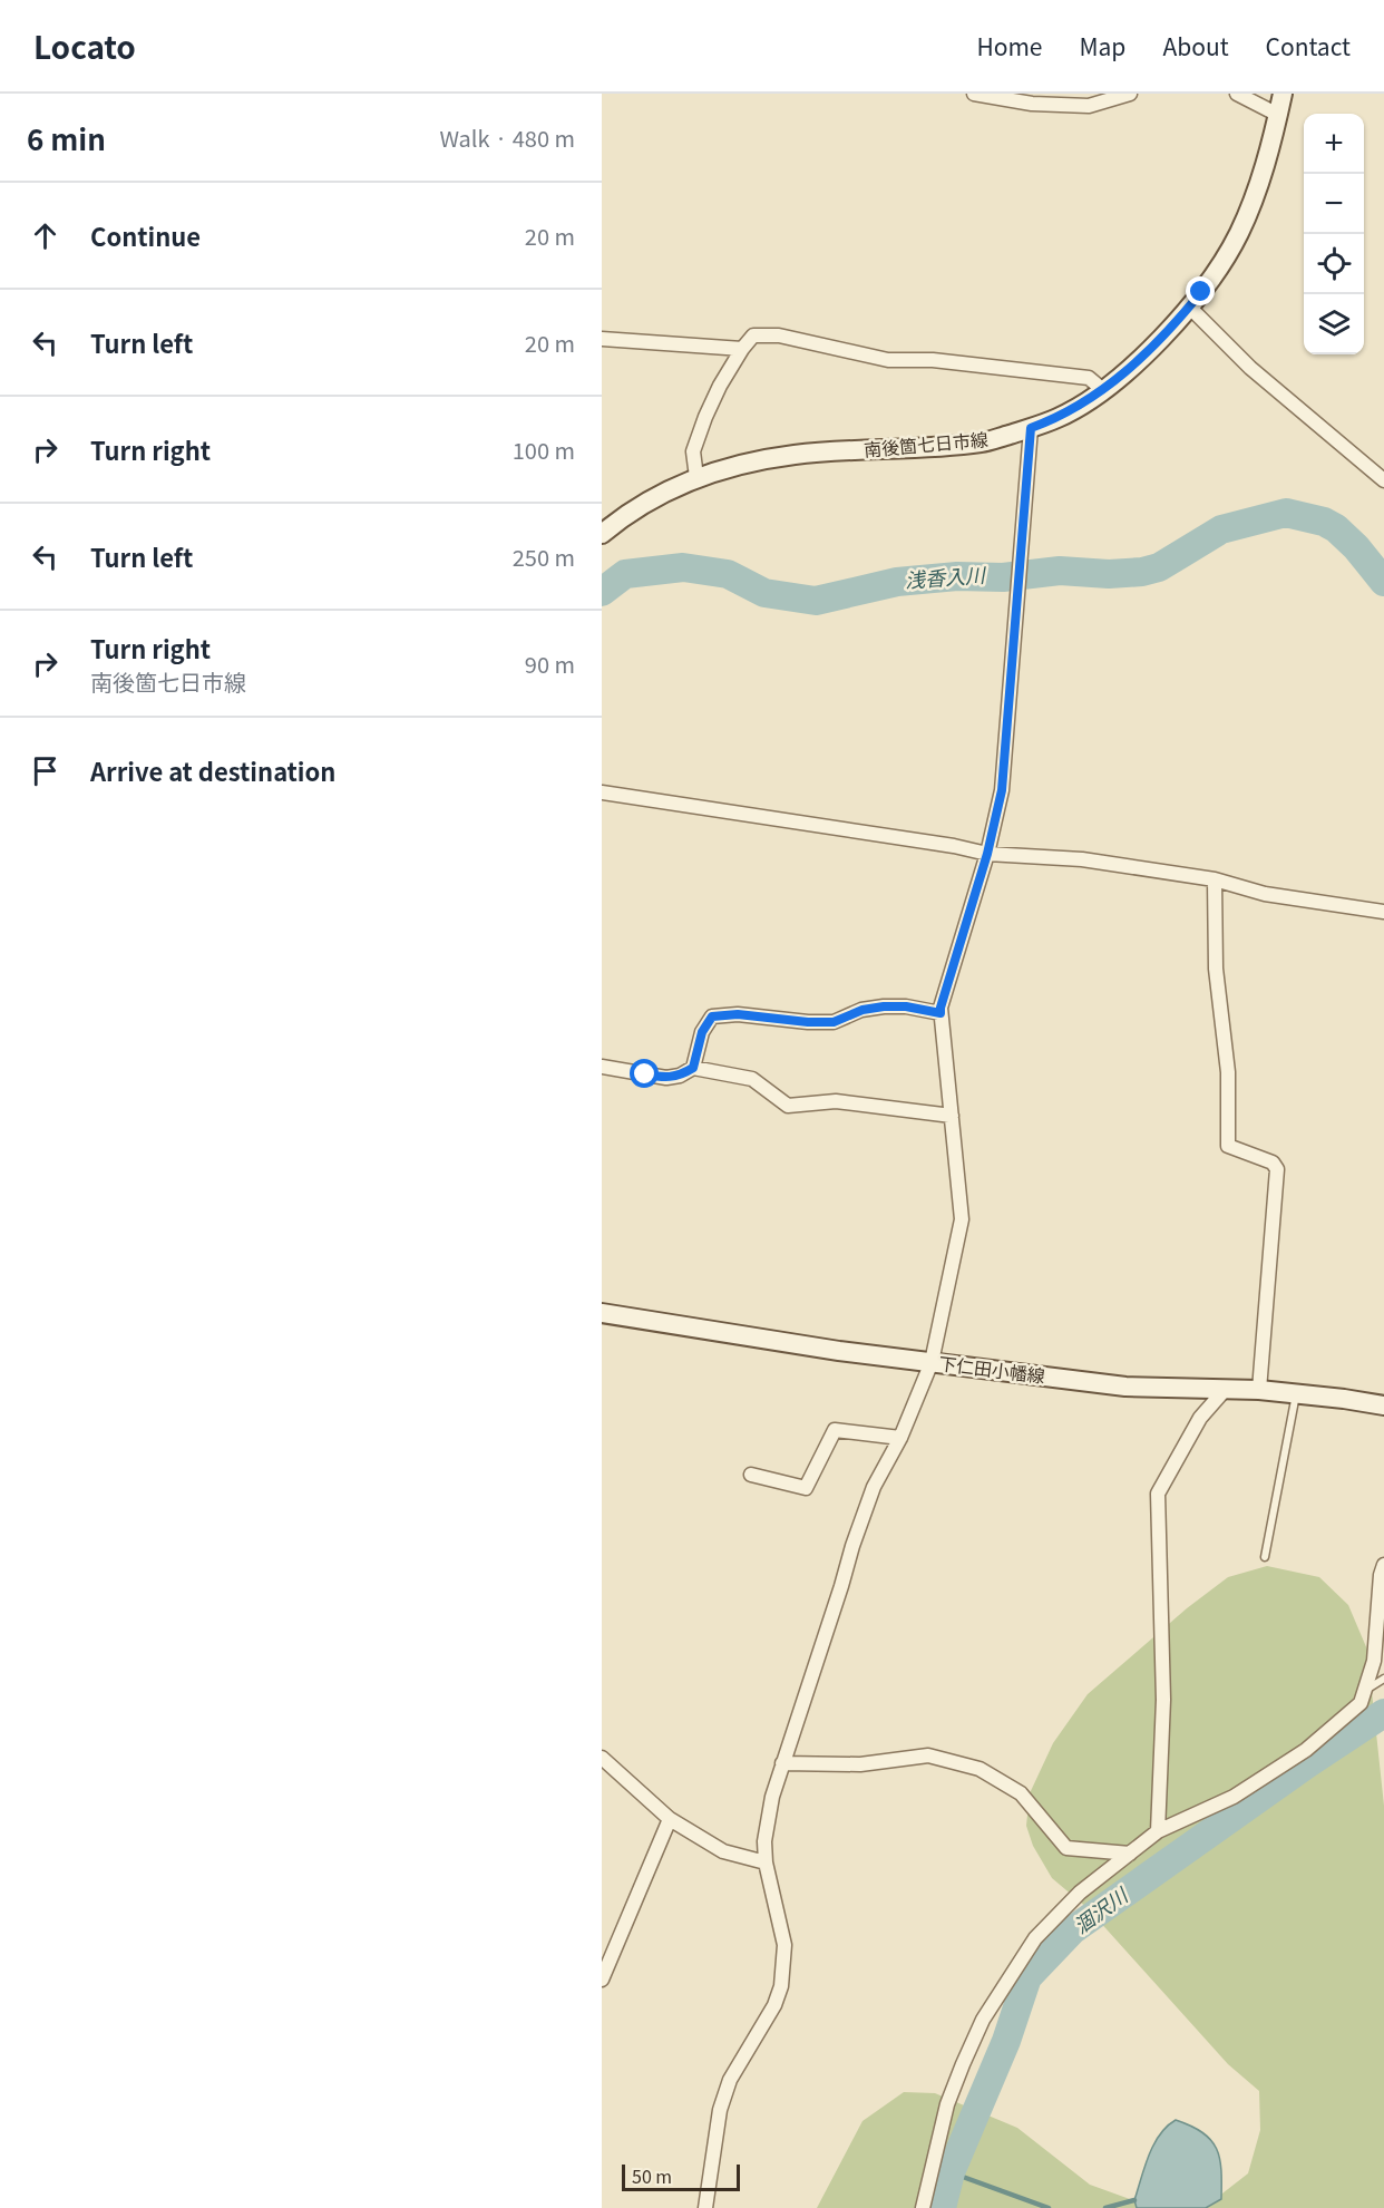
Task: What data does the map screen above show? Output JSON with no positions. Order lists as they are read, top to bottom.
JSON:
{
  "streets": {
    "main road": ["南後箇七日市線", "下仁田小幡線"]
  },
  "water": ["浅香入川", "涸沢川"],
  "scale_bar": "50 m",
  "page": {
    "header": "Locato",
    "nav": [
      "Home",
      "Map",
      "About",
      "Contact"
    ],
    "heading": ["6 min", "Walk · 480 m"],
    "map_buttons": ["+", "−"],
    "list": [
      ["Continue", "20 m"],
      ["Turn left", "20 m"],
      ["Turn right", "100 m"],
      ["Turn left", "250 m"],
      ["Turn right", "南後箇七日市線", "90 m"],
      "Arrive at destination"
    ],
    "scale": "50 m"
  }
}
